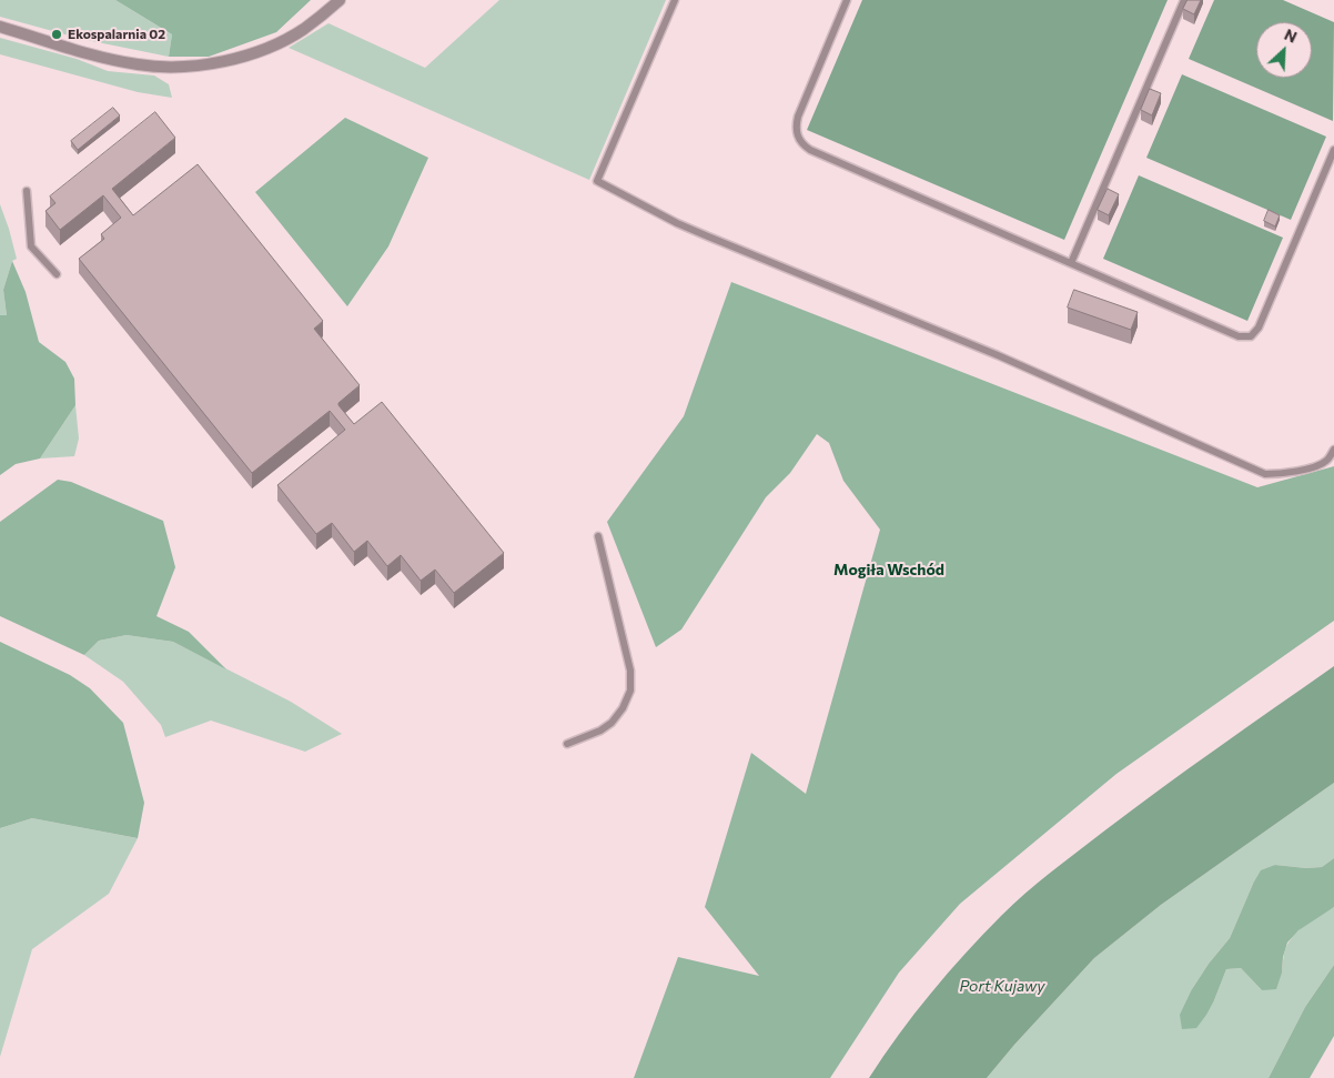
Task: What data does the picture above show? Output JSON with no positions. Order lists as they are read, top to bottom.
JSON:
{
  "districts": ["Mogiła Wschód"],
  "water": ["Port Kujawy"],
  "places": ["Ekospalarnia 02"],
  "north": "top right"
}
